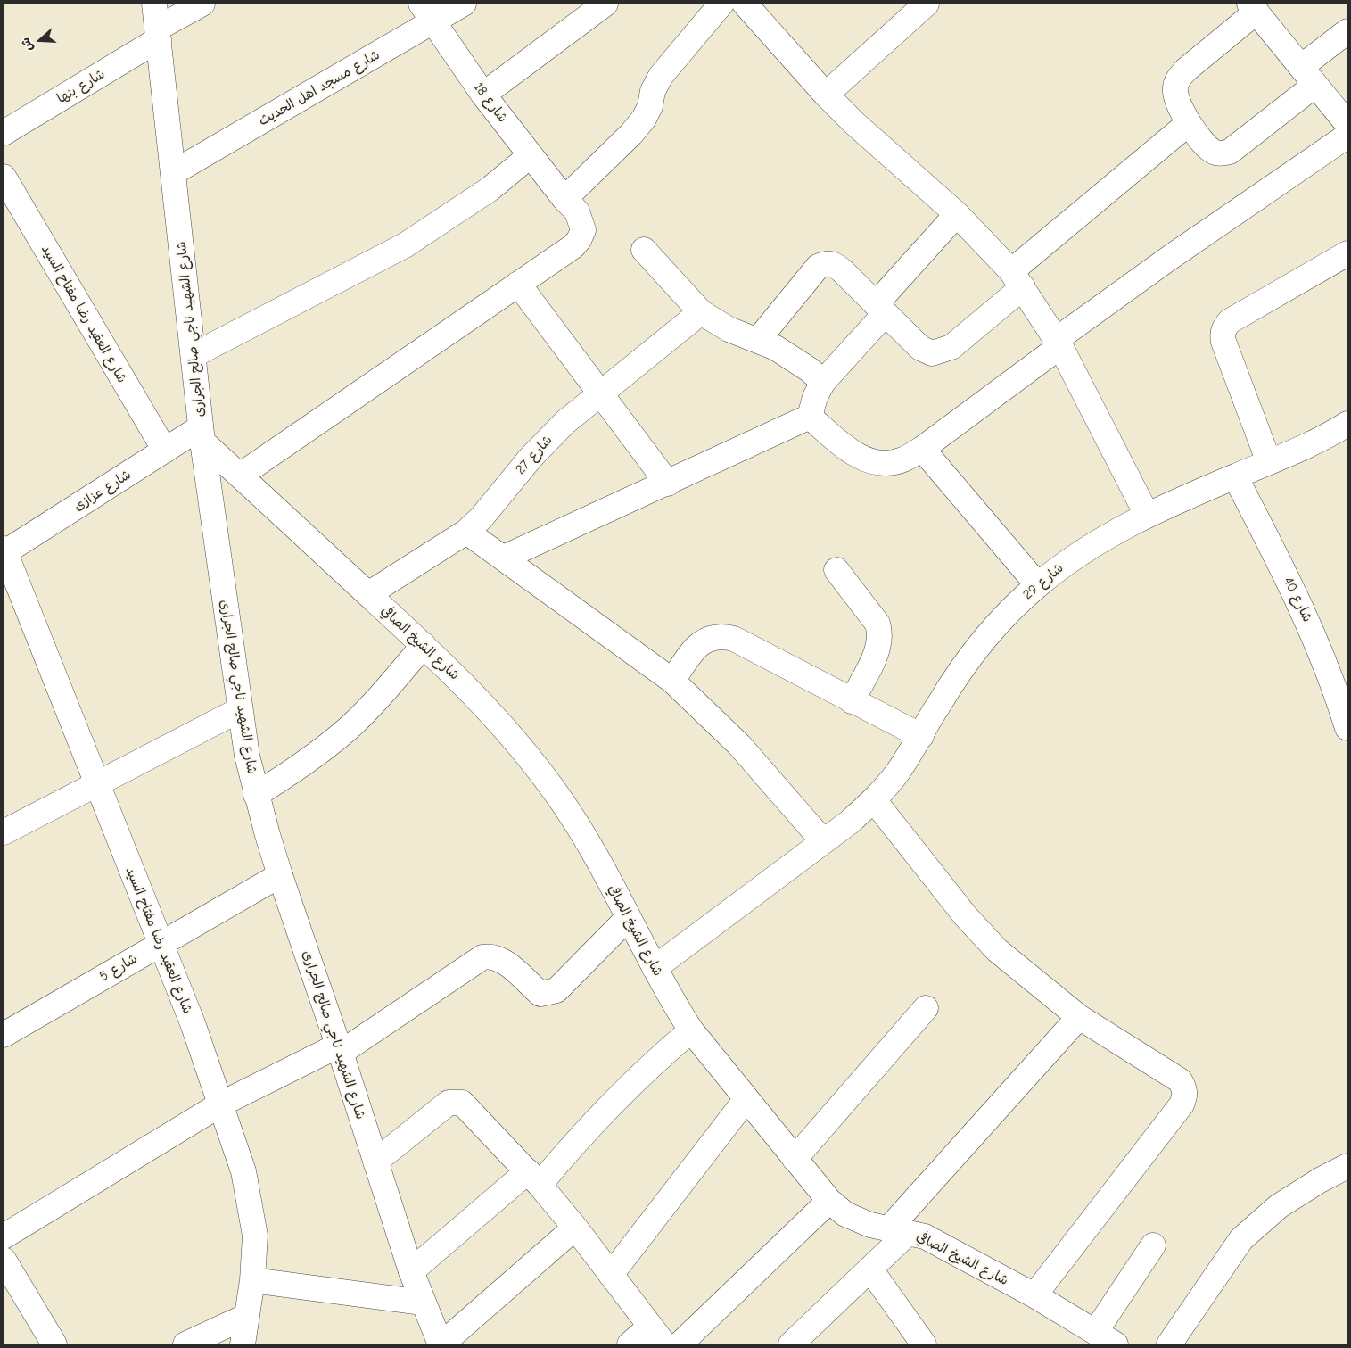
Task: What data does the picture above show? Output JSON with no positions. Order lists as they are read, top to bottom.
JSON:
{
  "streets": {
    "street": [
      "شارع بنها",
      "شارع مسجد اهل الحديث",
      "شارع 18",
      "شارع العقيد رضا مفتاح السيد",
      "شارع الشهيد ناجي صالح الجرارى",
      "شارع 27",
      "شارع عزازى",
      "شارع 29",
      "شارع 40",
      "شارع الشيخ الصافي",
      "شارع 5"
    ]
  },
  "crossings": [
    ["شارع بنها", "شارع الشهيد ناجي صالح الجرارى"],
    ["شارع مسجد اهل الحديث", "شارع 18"],
    ["شارع مسجد اهل الحديث", "شارع الشهيد ناجي صالح الجرارى"],
    ["شارع 18", "شارع الشيخ الصافي"],
    ["شارع العقيد رضا مفتاح السيد", "شارع عزازى"],
    ["شارع العقيد رضا مفتاح السيد", "شارع 5"],
    ["شارع الشهيد ناجي صالح الجرارى", "شارع عزازى"],
    ["شارع الشهيد ناجي صالح الجرارى", "شارع الشيخ الصافي"],
    ["شارع الشهيد ناجي صالح الجرارى", "شارع 5"],
    ["شارع 27", "شارع الشيخ الصافي"],
    ["شارع عزازى", "شارع الشيخ الصافي"],
    ["شارع 29", "شارع 40"],
    ["شارع 29", "شارع الشيخ الصافي"]
  ],
  "north": "left"
}
